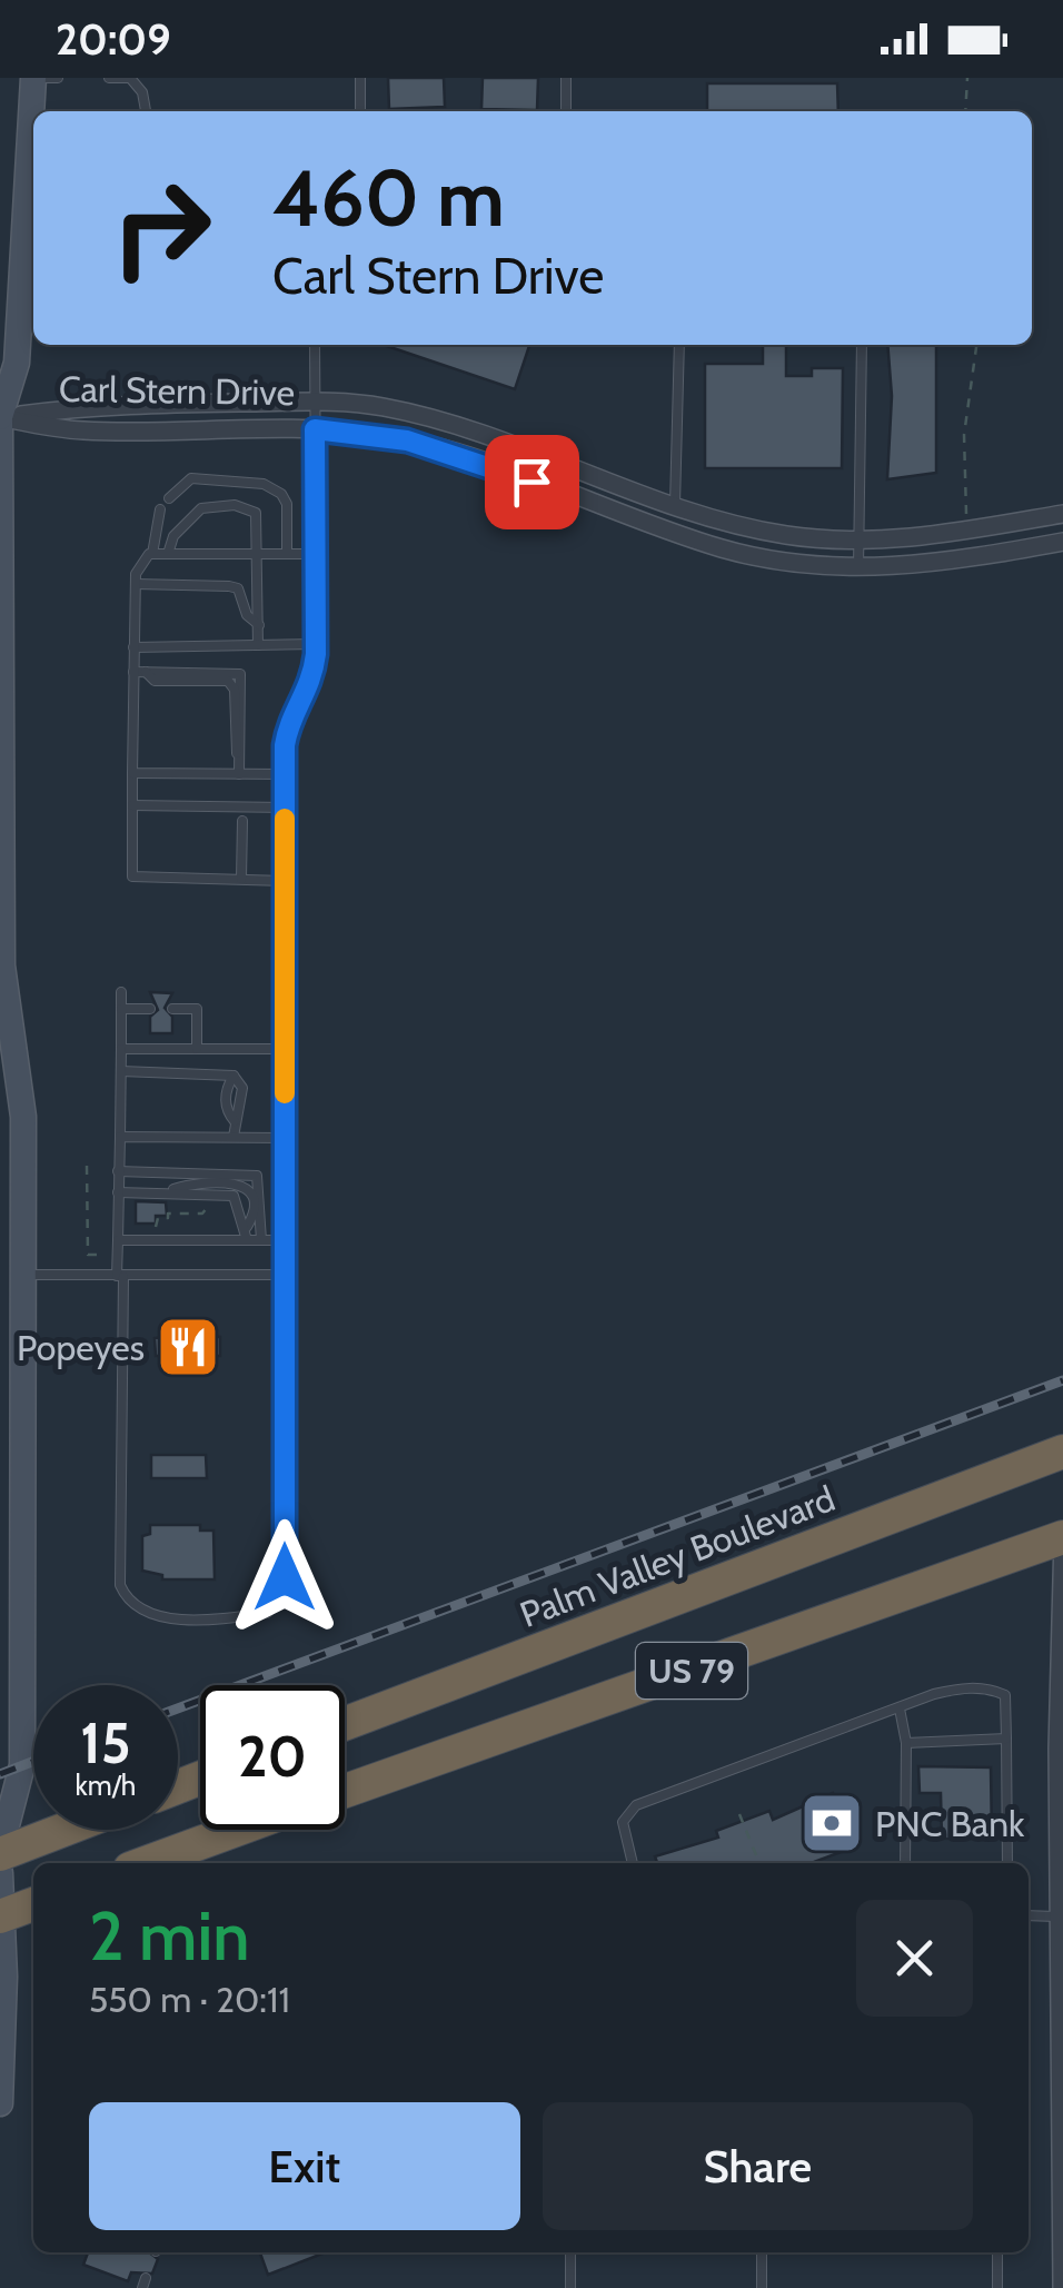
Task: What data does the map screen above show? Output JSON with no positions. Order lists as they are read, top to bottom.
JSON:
{
  "streets": {
    "highway": ["Palm Valley Boulevard", "US 79"],
    "street": ["Carl Stern Drive"]
  },
  "places": {
    "restaurant": ["Popeyes"],
    "bank": ["PNC Bank"]
  },
  "page": {
    "status": "20:09",
    "turn": ["460 m", "Carl Stern Drive"],
    "speed": "15 km/h",
    "limit": "20",
    "heading": ["2 min", "550 m · 20:11"],
    "buttons": ["Exit", "Share"]
  }
}
